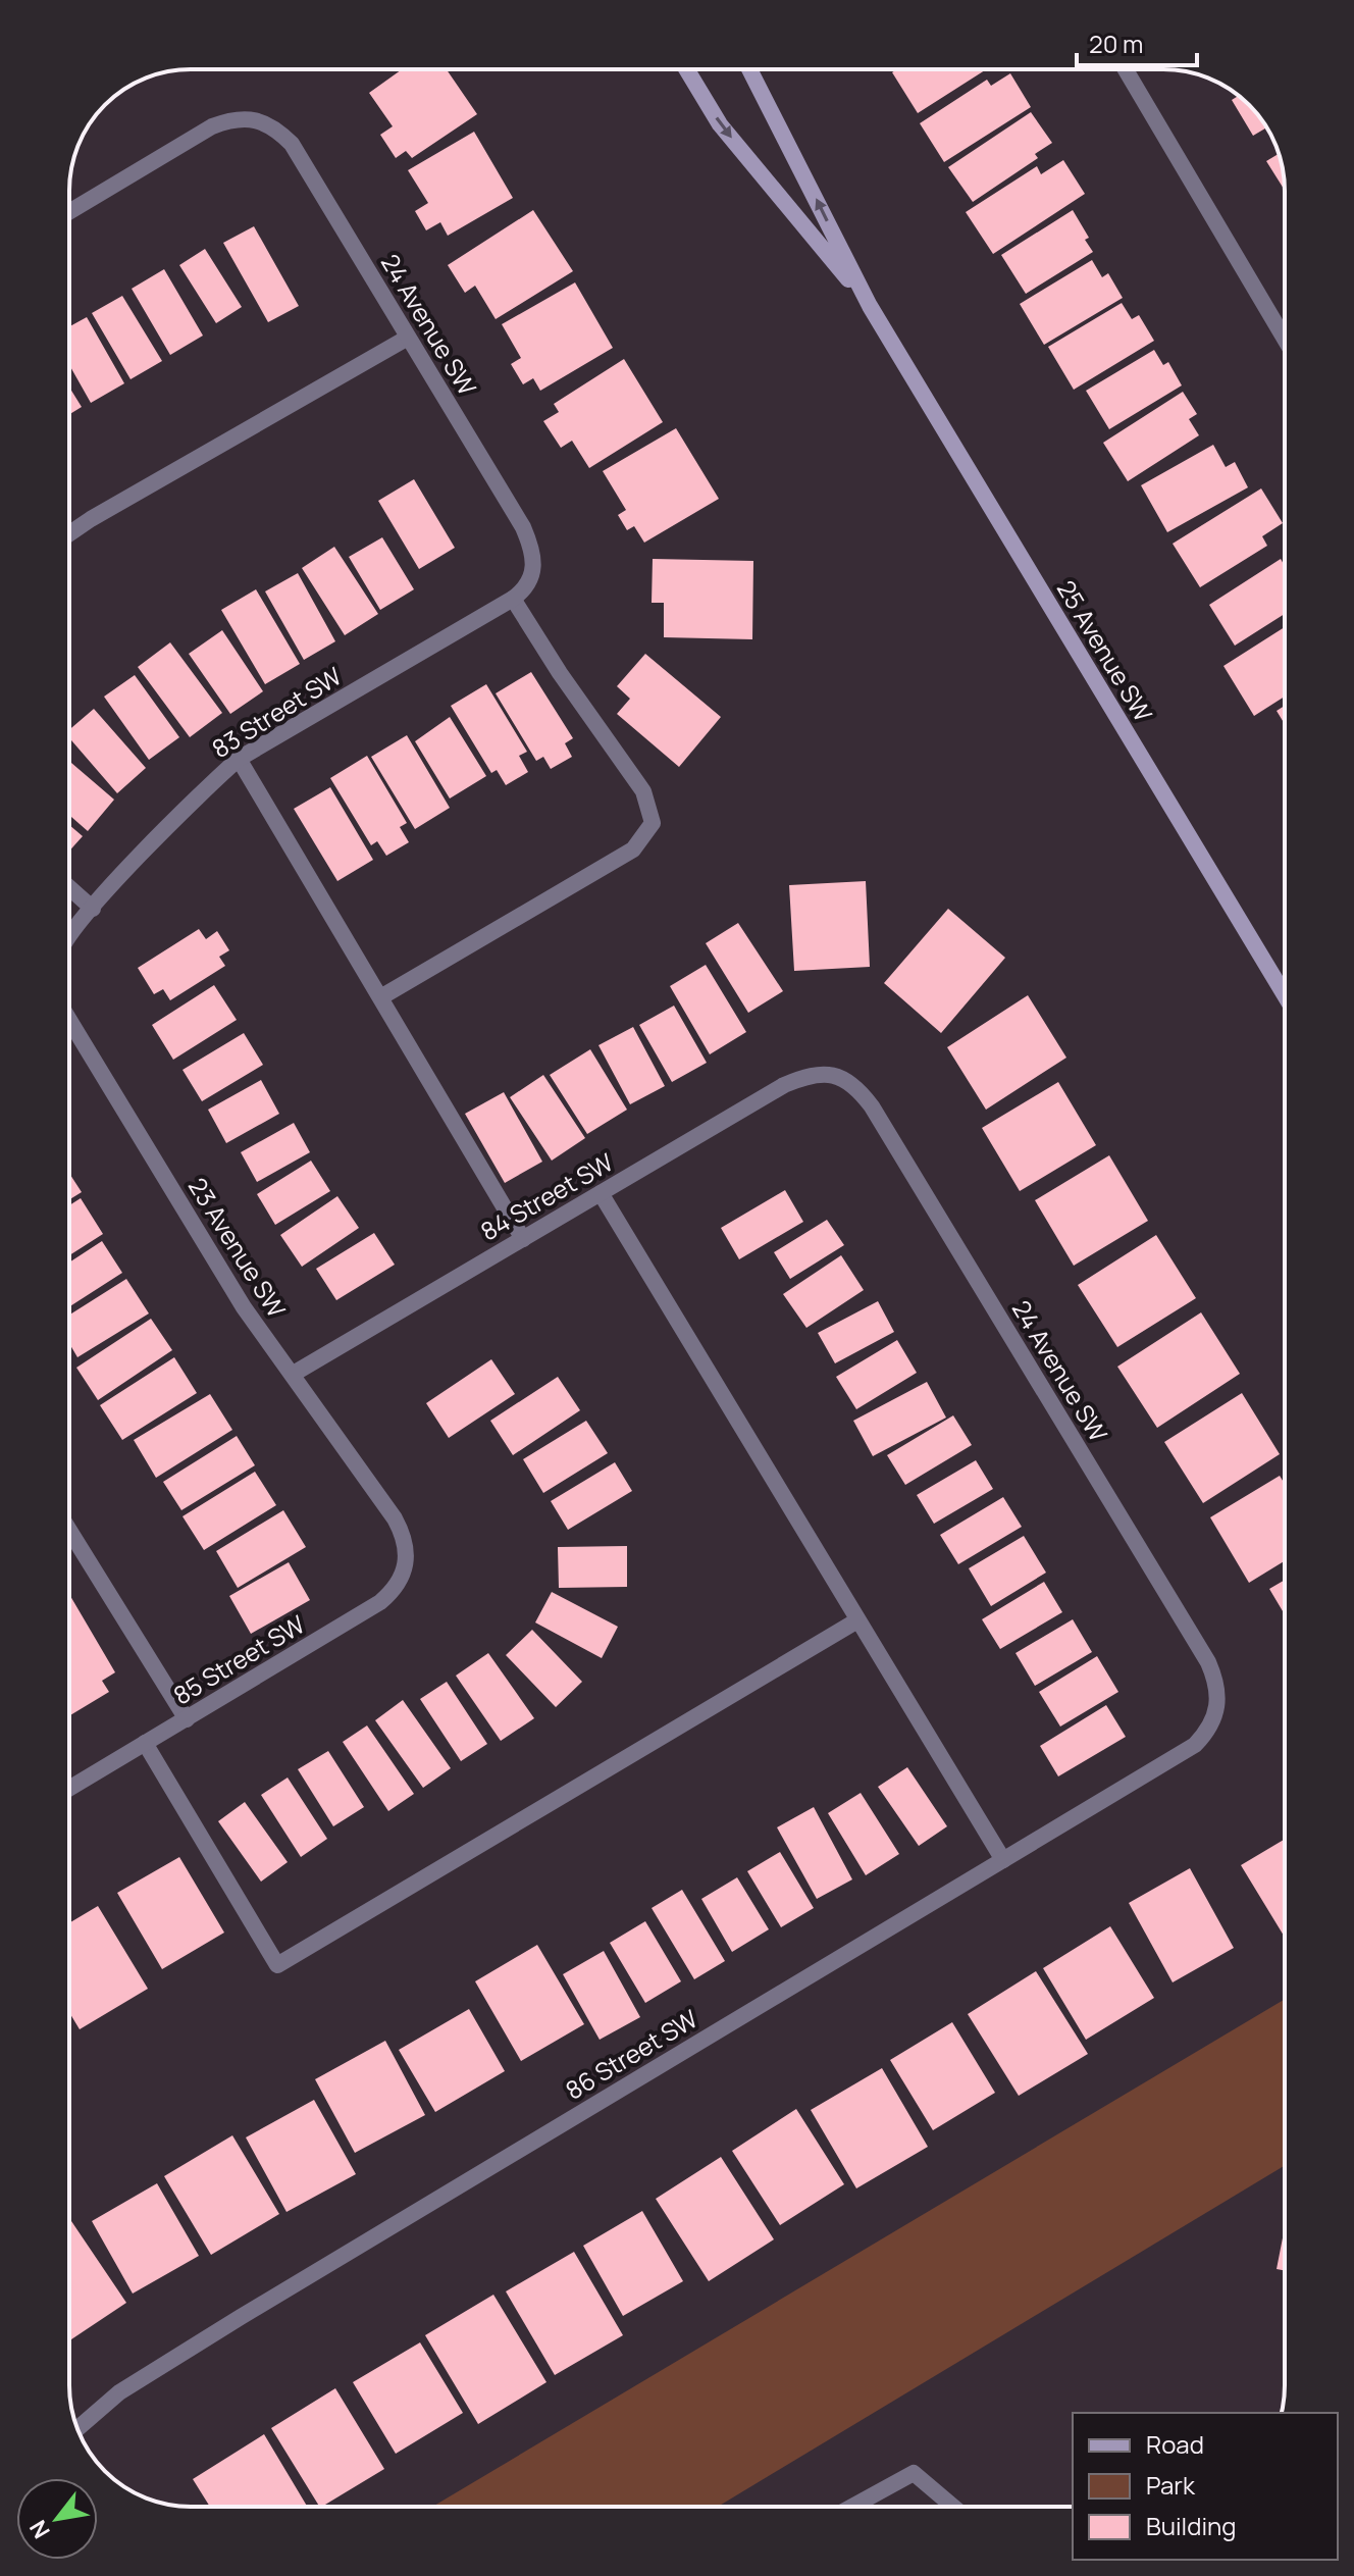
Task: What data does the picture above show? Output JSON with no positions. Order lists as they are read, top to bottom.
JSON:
{
  "streets": {
    "main road": ["25 Avenue SW"],
    "street": [
      "24 Avenue SW",
      "83 Street SW",
      "84 Street SW",
      "23 Avenue SW",
      "85 Street SW",
      "86 Street SW"
    ]
  },
  "crossings": [
    ["24 Avenue SW", "83 Street SW"],
    ["24 Avenue SW", "84 Street SW"],
    ["24 Avenue SW", "86 Street SW"],
    ["84 Street SW", "23 Avenue SW"],
    ["23 Avenue SW", "85 Street SW"]
  ],
  "legend": ["Road", "Park", "Building"],
  "scale_bar": "20 m",
  "north": "bottom left"
}
